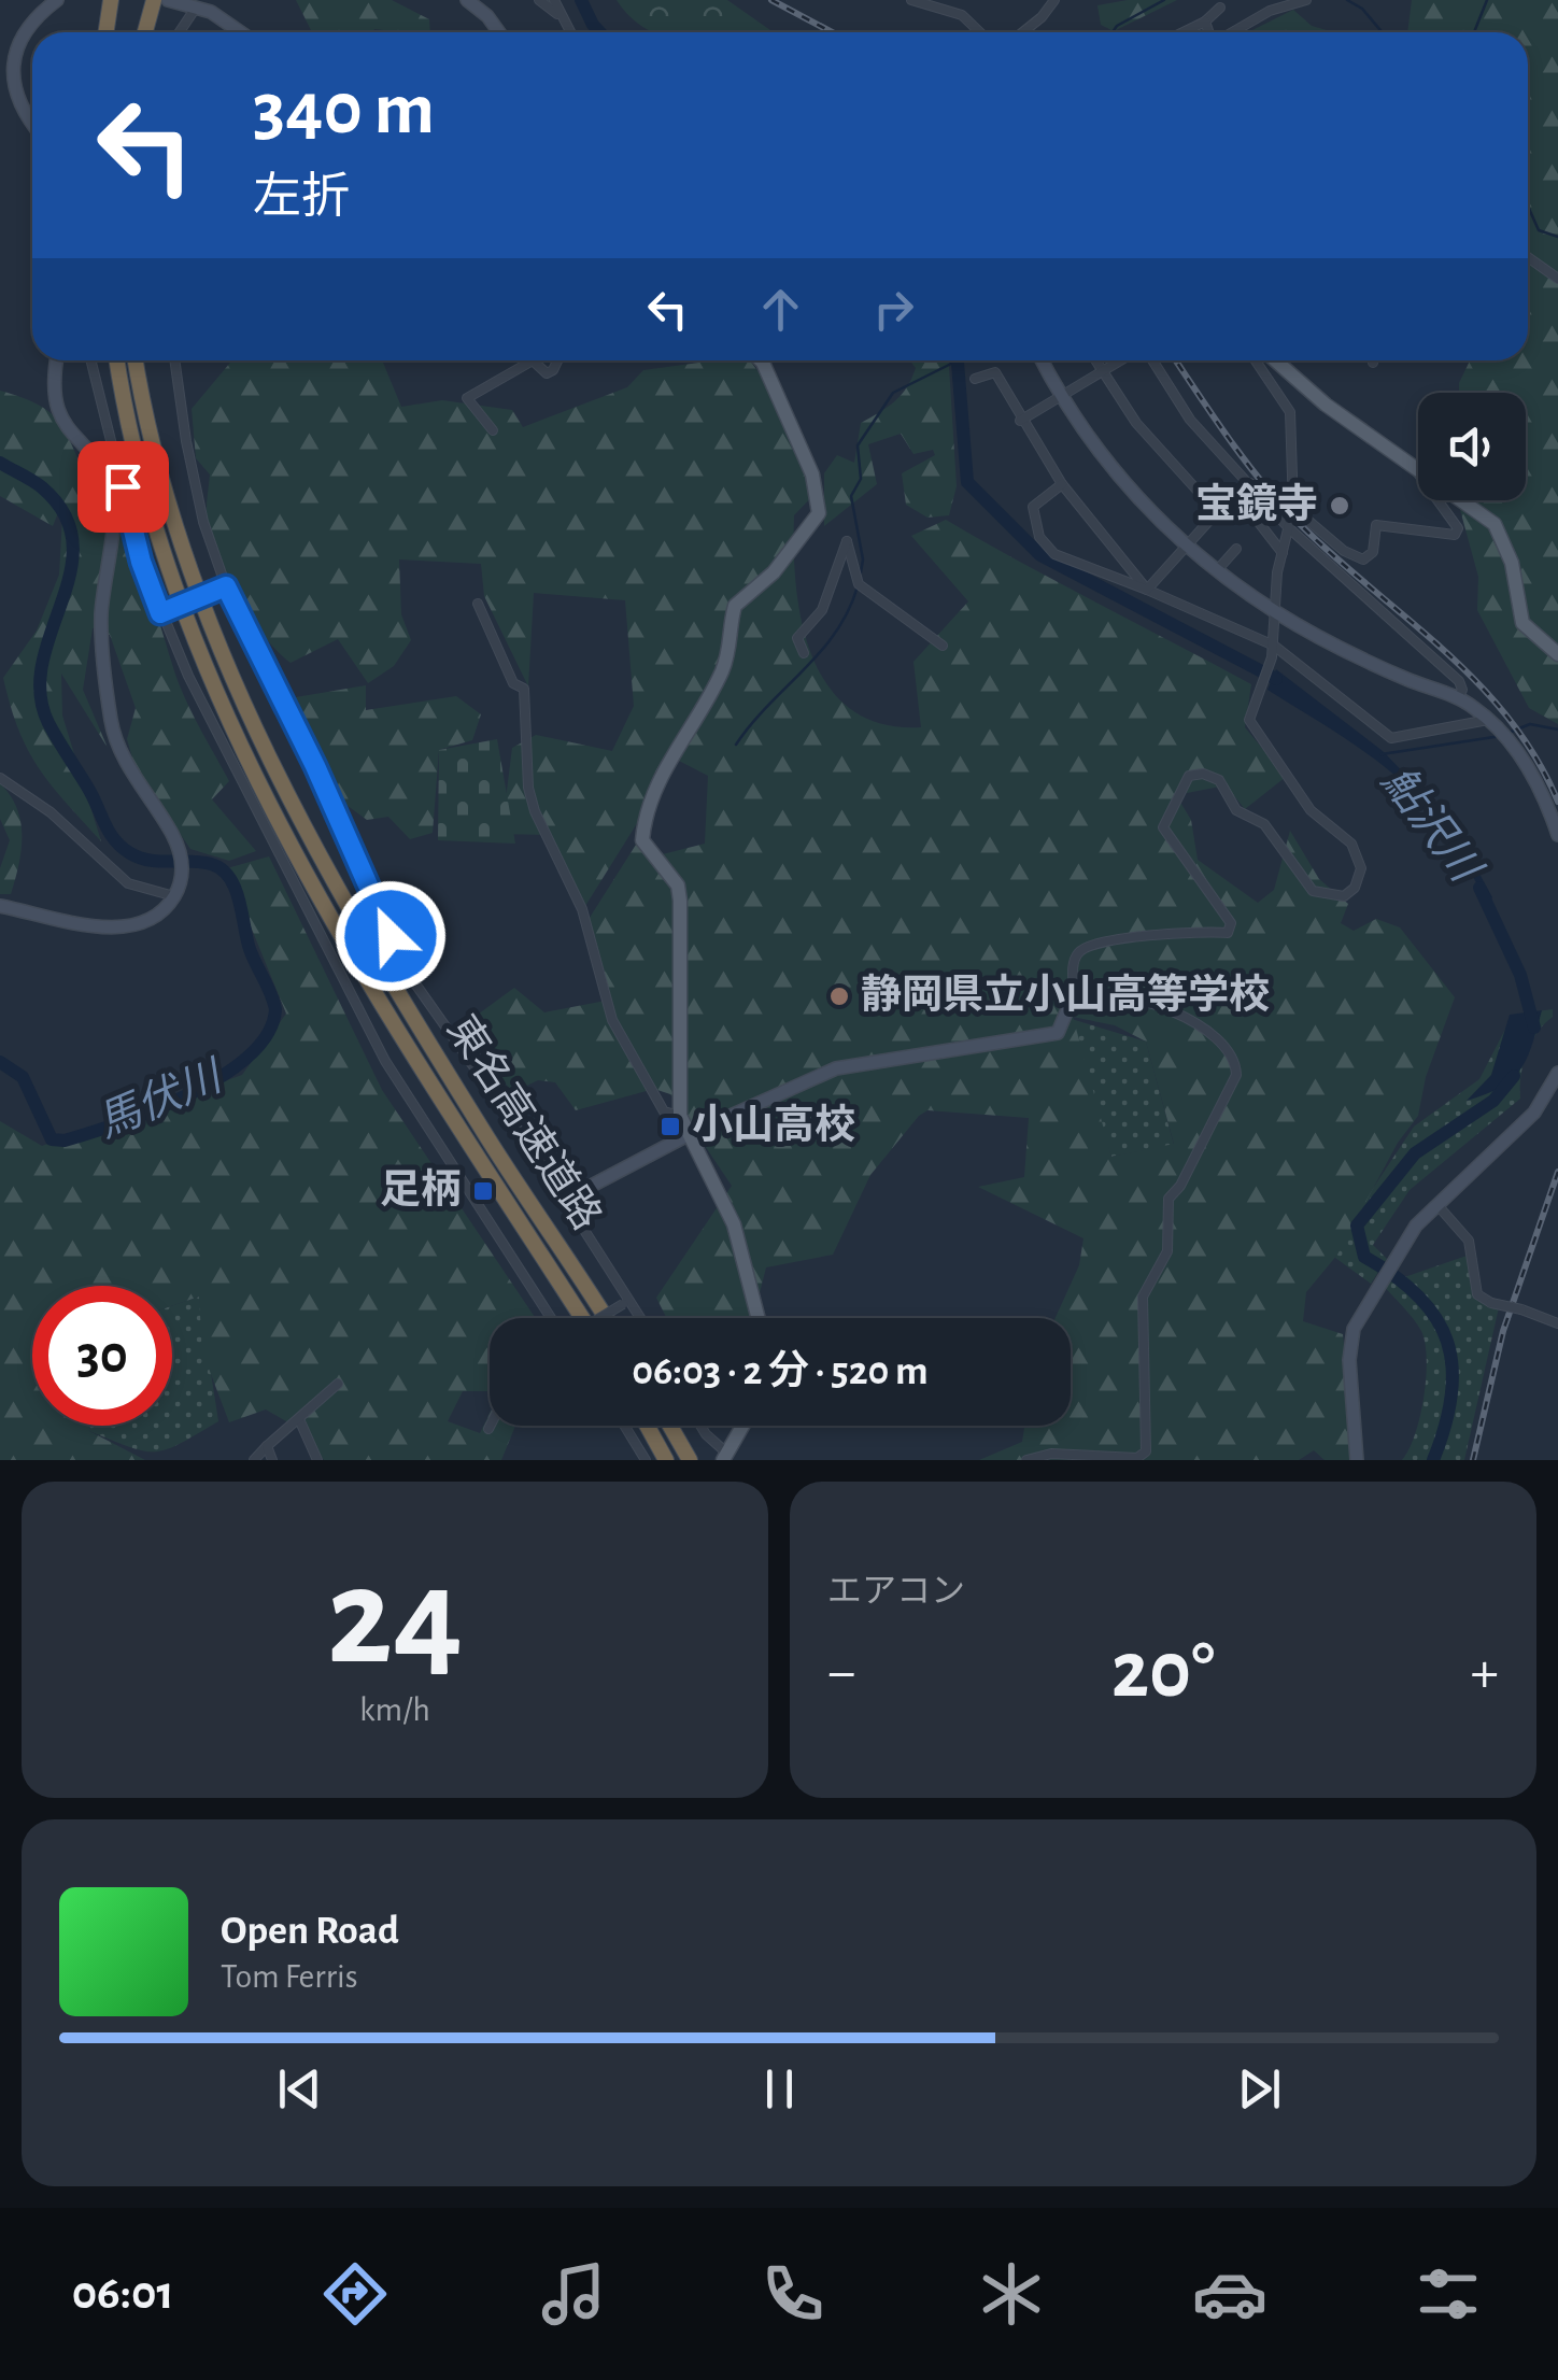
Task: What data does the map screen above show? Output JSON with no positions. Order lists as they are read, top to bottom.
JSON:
{
  "streets": {
    "highway": ["東名高速道路"]
  },
  "water": ["鮎沢川", "馬伏川"],
  "places": {
    "other": ["宝鏡寺", "静岡県立小山高等学校"],
    "transit": ["小山高校", "足柄"]
  },
  "page": {
    "turn": ["340 m", "左折"],
    "limit": "30",
    "trip": "06:03 · 2 分 · 520 m",
    "tile": [
      ["24", "km/h"],
      "エアコン"
    ],
    "heat": ["−", "20°", "+"],
    "song": ["Open Road", "Tom Ferris"],
    "tabs": "06:01"
  }
}
